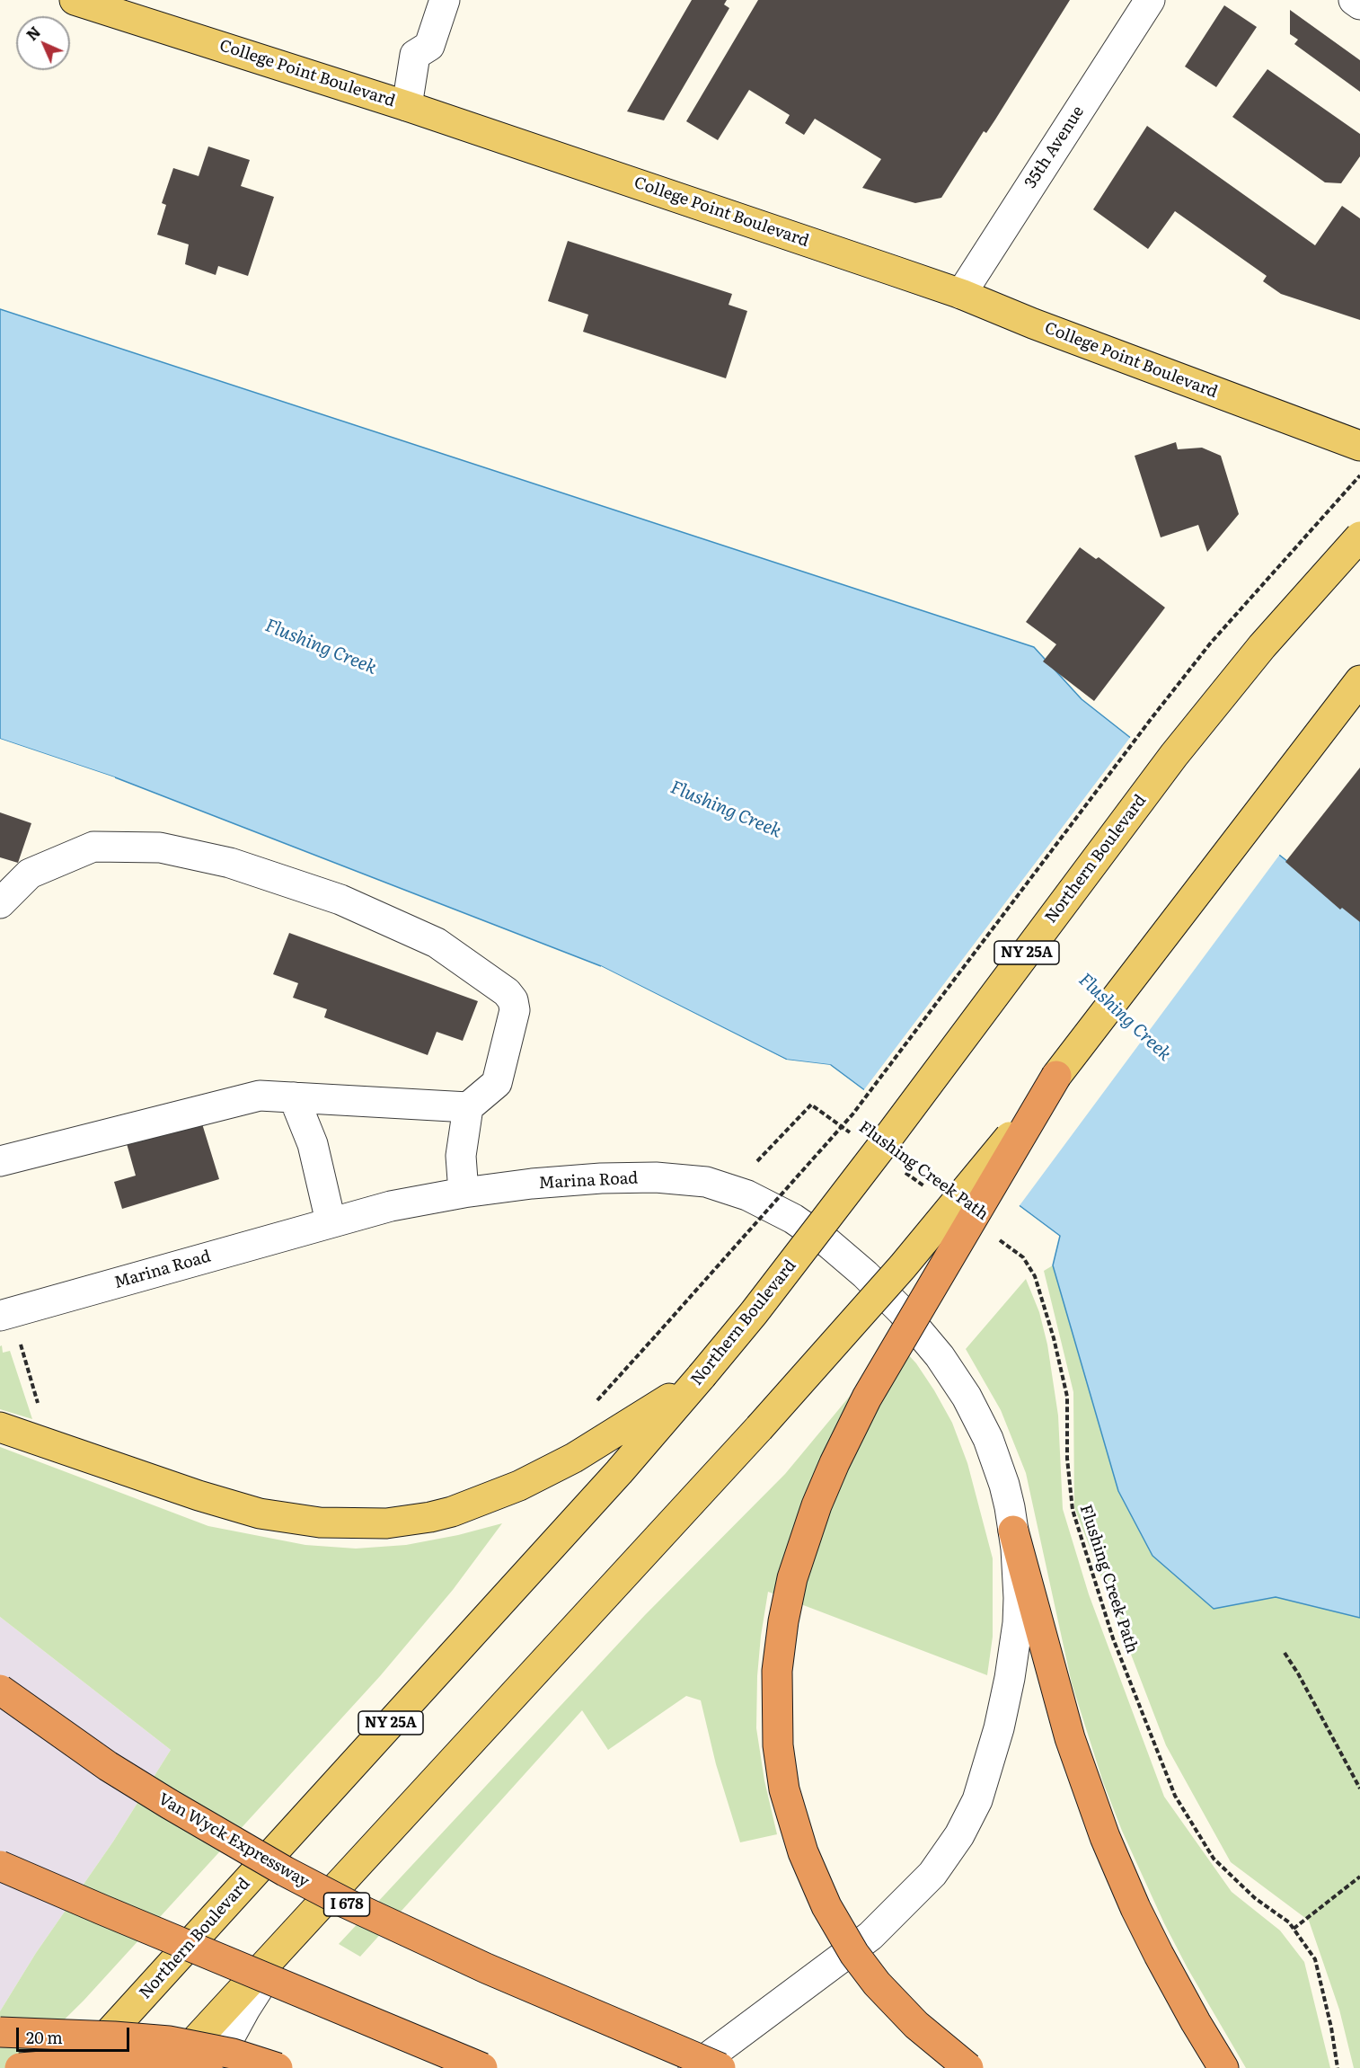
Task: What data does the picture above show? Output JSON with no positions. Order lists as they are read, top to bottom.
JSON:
{
  "streets": {
    "highway": ["Van Wyck Expressway", "I 678"],
    "main road": ["College Point Boulevard", "Northern Boulevard", "NY 25A"],
    "street": ["35th Avenue", "Marina Road"],
    "path": ["Flushing Creek Path"]
  },
  "crossings": [
    ["College Point Boulevard", "35th Avenue"]
  ],
  "water": ["Flushing Creek"],
  "scale_bar": "20 m",
  "north": "top left"
}
